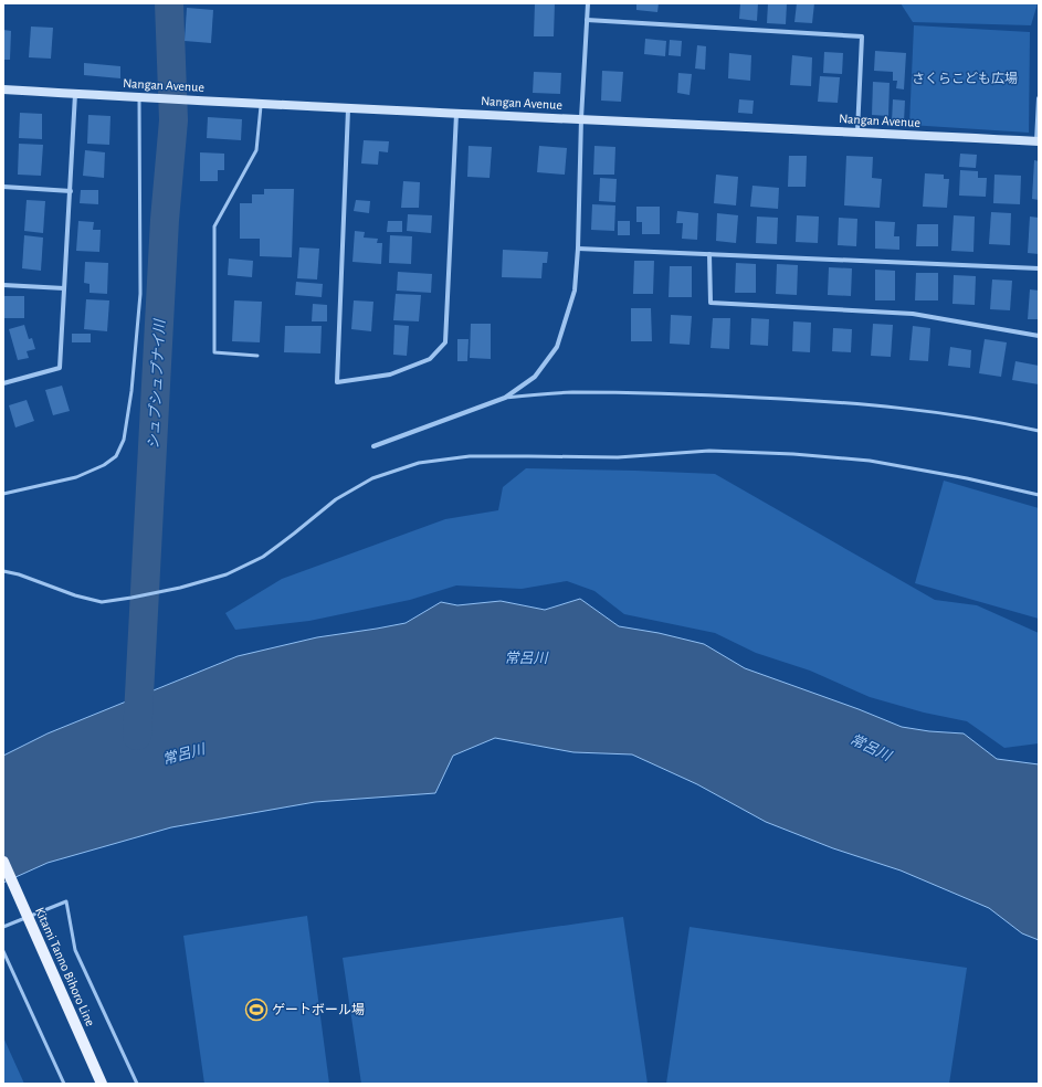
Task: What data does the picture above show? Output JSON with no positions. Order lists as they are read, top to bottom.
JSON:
{
  "streets": {
    "main road": ["Nangan Avenue", "Kitami Tanno Bihoro Line"]
  },
  "water": ["シュブシュブナイ川", "常呂川"],
  "parks": ["さくらこども広場"],
  "places": {
    "sports": ["ゲートボール場"]
  }
}
